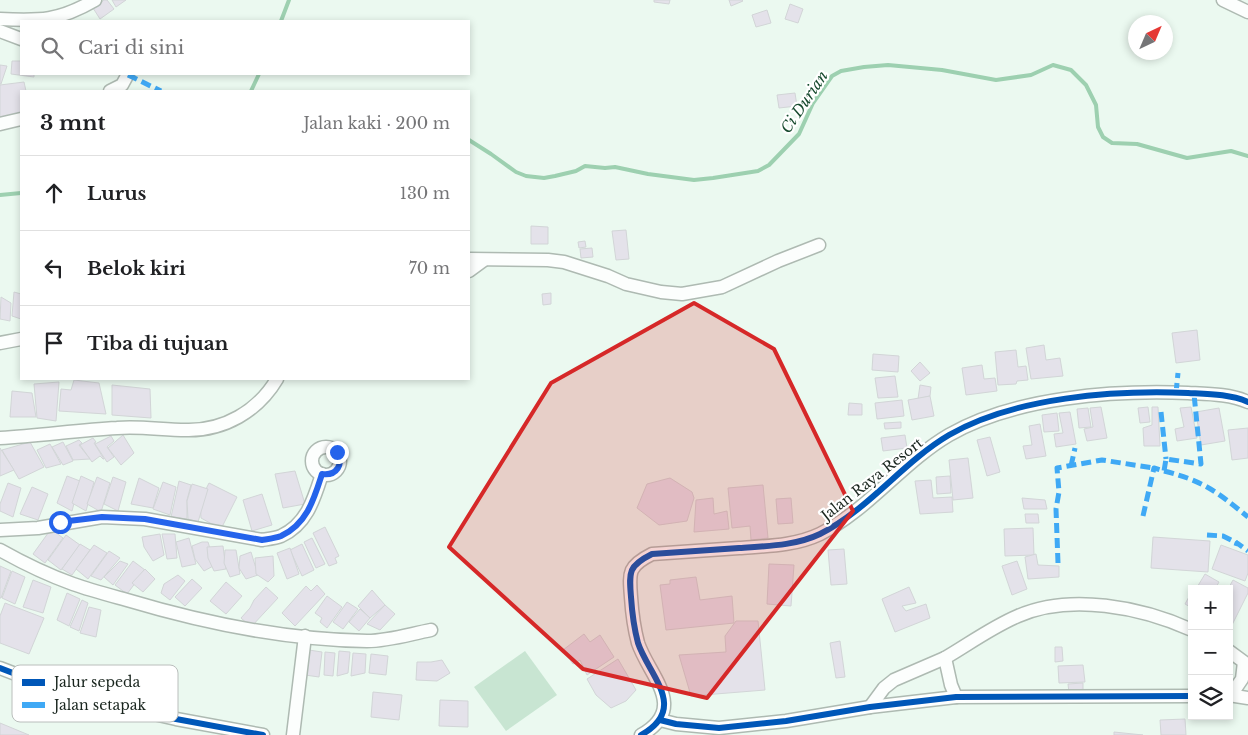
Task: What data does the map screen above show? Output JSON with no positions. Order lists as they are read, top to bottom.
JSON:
{
  "streets": {
    "street": ["Jalan Raya Resort"]
  },
  "water": ["Ci Durian"],
  "legend": ["Jalur sepeda", "Jalan setapak"],
  "north": "top right",
  "page": {
    "search": "Cari di sini",
    "heading": ["3 mnt", "Jalan kaki · 200 m"],
    "list": [
      ["Lurus", "130 m"],
      ["Belok kiri", "70 m"],
      "Tiba di tujuan"
    ],
    "map_buttons": ["+", "−"]
  }
}
